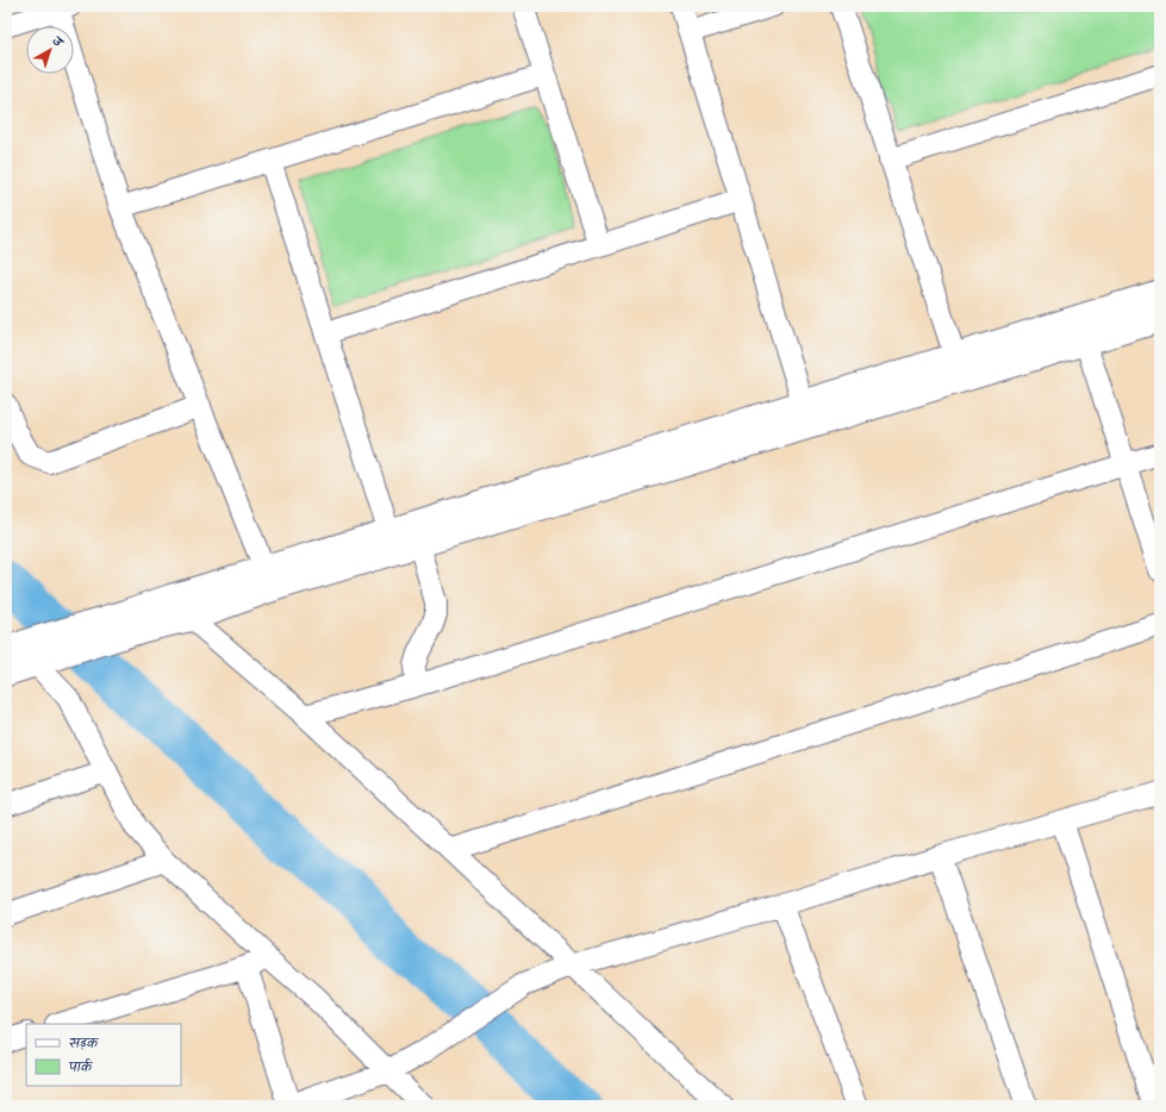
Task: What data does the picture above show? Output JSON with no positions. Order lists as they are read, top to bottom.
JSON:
{
  "legend": ["सड़क", "पार्क"],
  "north": "top right"
}
